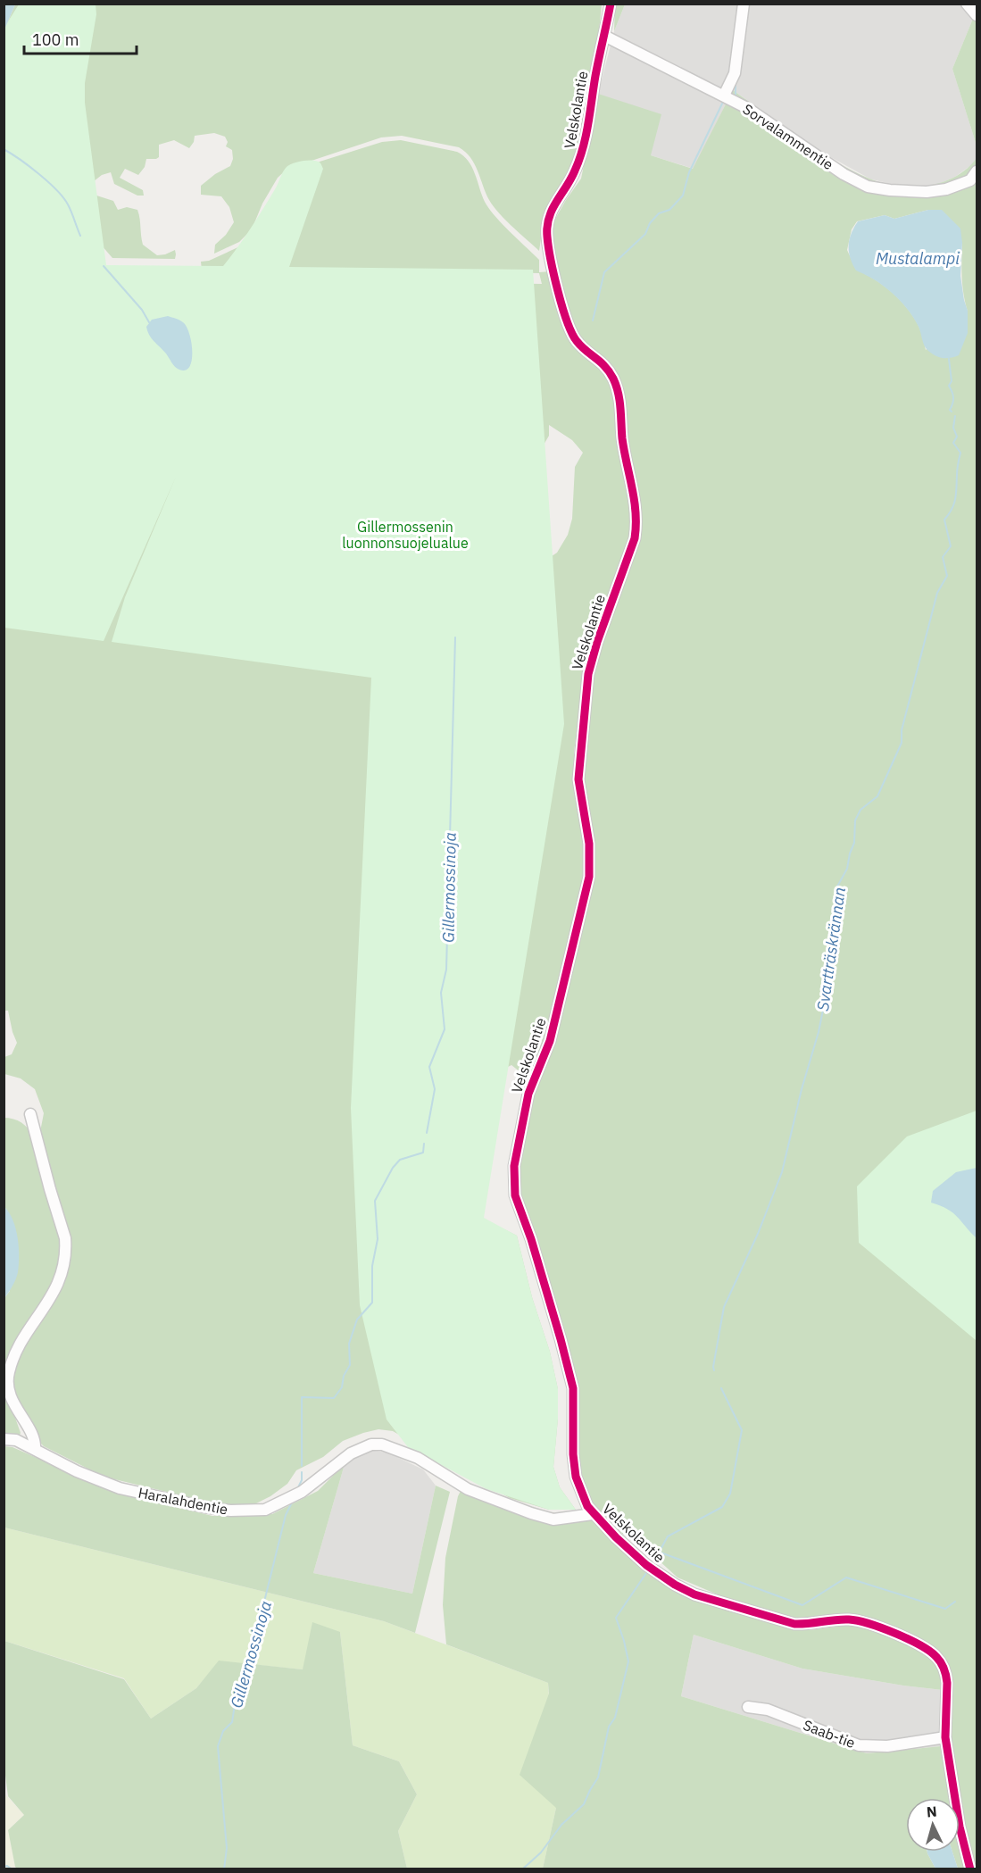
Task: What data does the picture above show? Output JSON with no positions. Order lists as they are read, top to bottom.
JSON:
{
  "streets": {
    "street": [
      "Velskolantie",
      "Sorvalammentie",
      "Haralahdentie",
      "Saab-tie"
    ]
  },
  "crossings": [
    ["Velskolantie", "Sorvalammentie"],
    ["Velskolantie", "Haralahdentie"],
    ["Velskolantie", "Saab-tie"]
  ],
  "water": ["Mustalampi", "Gillermossinoja", "Svartträskrännan"],
  "parks": ["Gillermossenin luonnonsuojelualue"],
  "scale_bar": "100 m",
  "north": "top"
}
